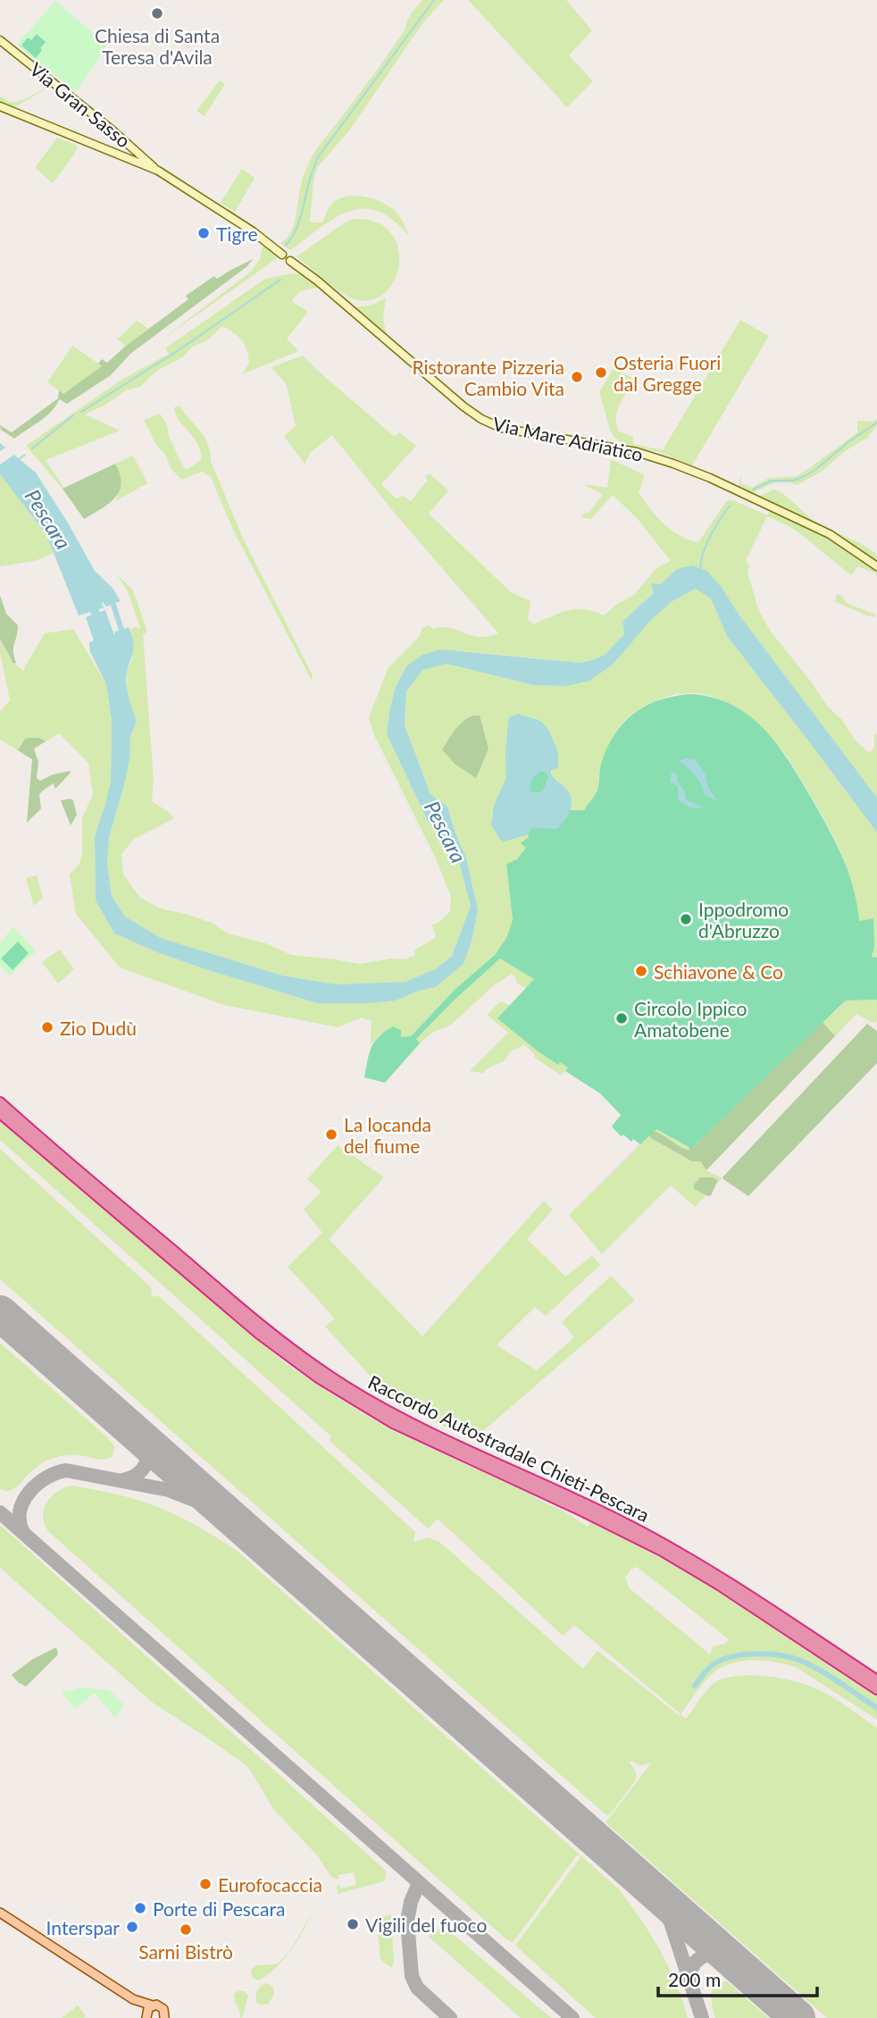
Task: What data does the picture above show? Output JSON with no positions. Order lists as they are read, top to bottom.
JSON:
{
  "streets": {
    "highway": ["Raccordo Autostradale Chieti-Pescara"],
    "main road": ["Via Gran Sasso", "Via Mare Adriatico"]
  },
  "water": ["Pescara"],
  "places": [
    "Chiesa di Santa Teresa d'Avila",
    "Tigre",
    "Osteria Fuori dal Gregge",
    "Ristorante Pizzeria Cambio Vita",
    "Ippodromo d'Abruzzo",
    "Schiavone & Co",
    "Circolo Ippico Amatobene",
    "Zio Dudù",
    "La locanda del fiume",
    "Eurofocaccia",
    "Porte di Pescara",
    "Vigili del fuoco",
    "Interspar",
    "Sarni Bistrò"
  ],
  "scale_bar": "200 m"
}
